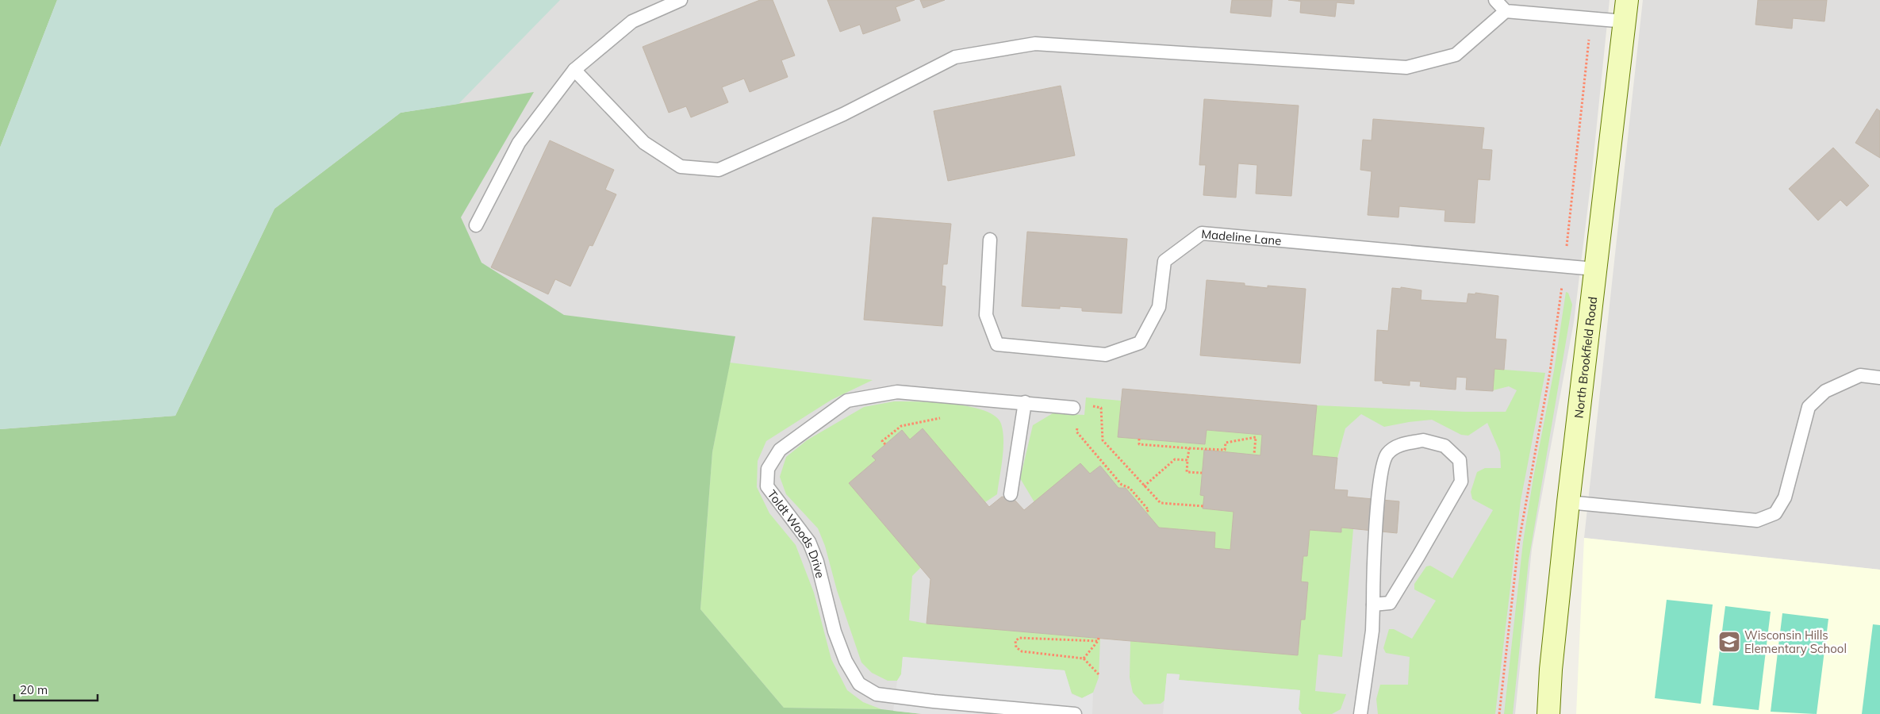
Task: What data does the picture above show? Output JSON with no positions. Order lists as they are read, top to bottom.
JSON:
{
  "streets": {
    "street": ["North Brookfield Road"],
    "lane": ["Madeline Lane", "Toldt Woods Drive"]
  },
  "crossings": [
    ["Madeline Lane", "North Brookfield Road"]
  ],
  "places": {
    "school or university": ["Wisconsin Hills Elementary School"]
  },
  "scale_bar": "20 m"
}
